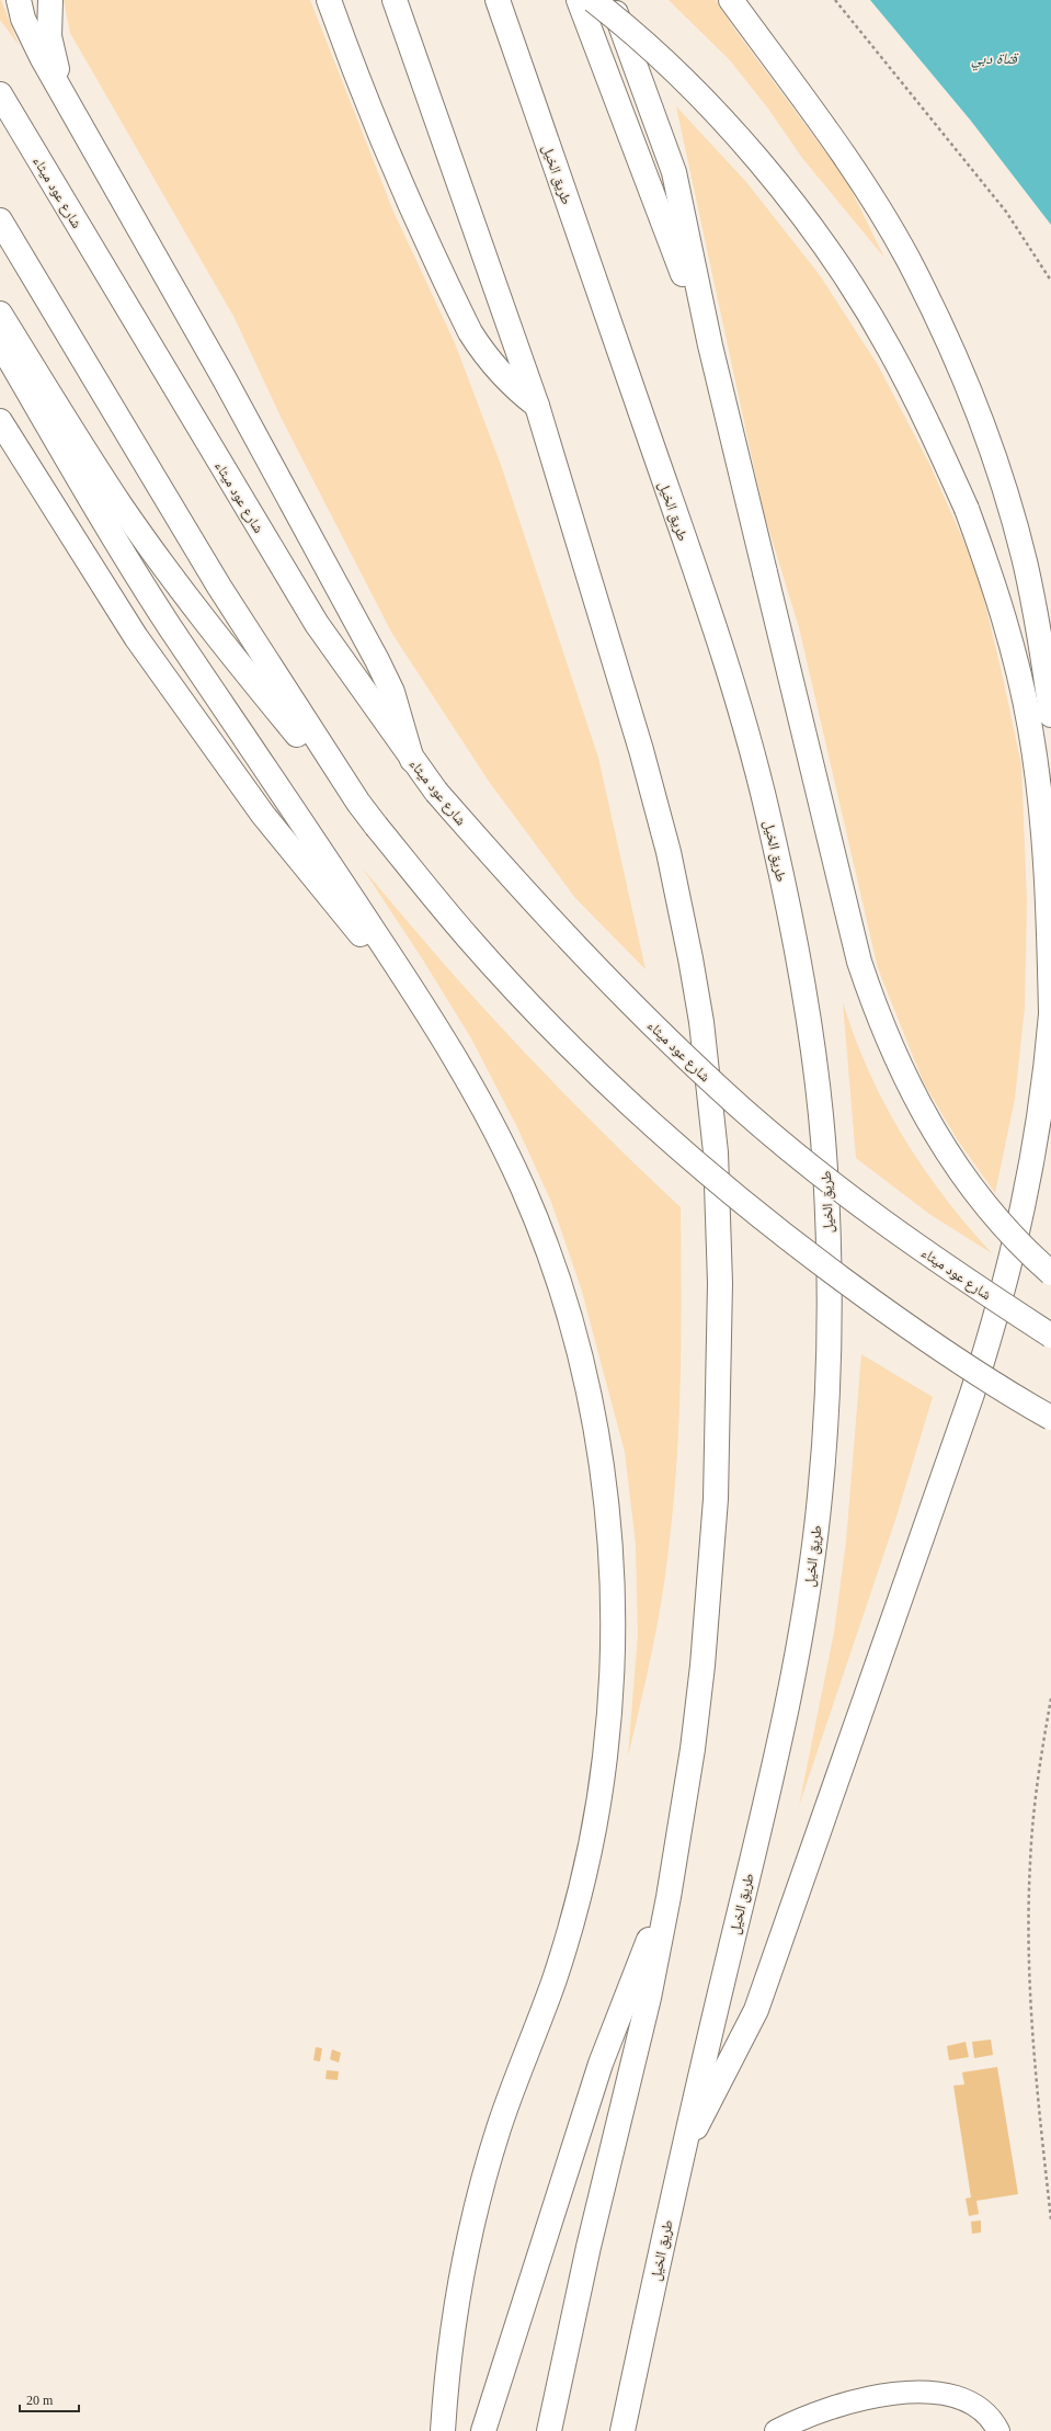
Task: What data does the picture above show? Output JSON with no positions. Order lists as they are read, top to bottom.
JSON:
{
  "streets": {
    "highway": ["طريق الخيل", "شارع عود ميثاء"]
  },
  "water": ["قناة دبي"],
  "scale_bar": "20 m"
}
